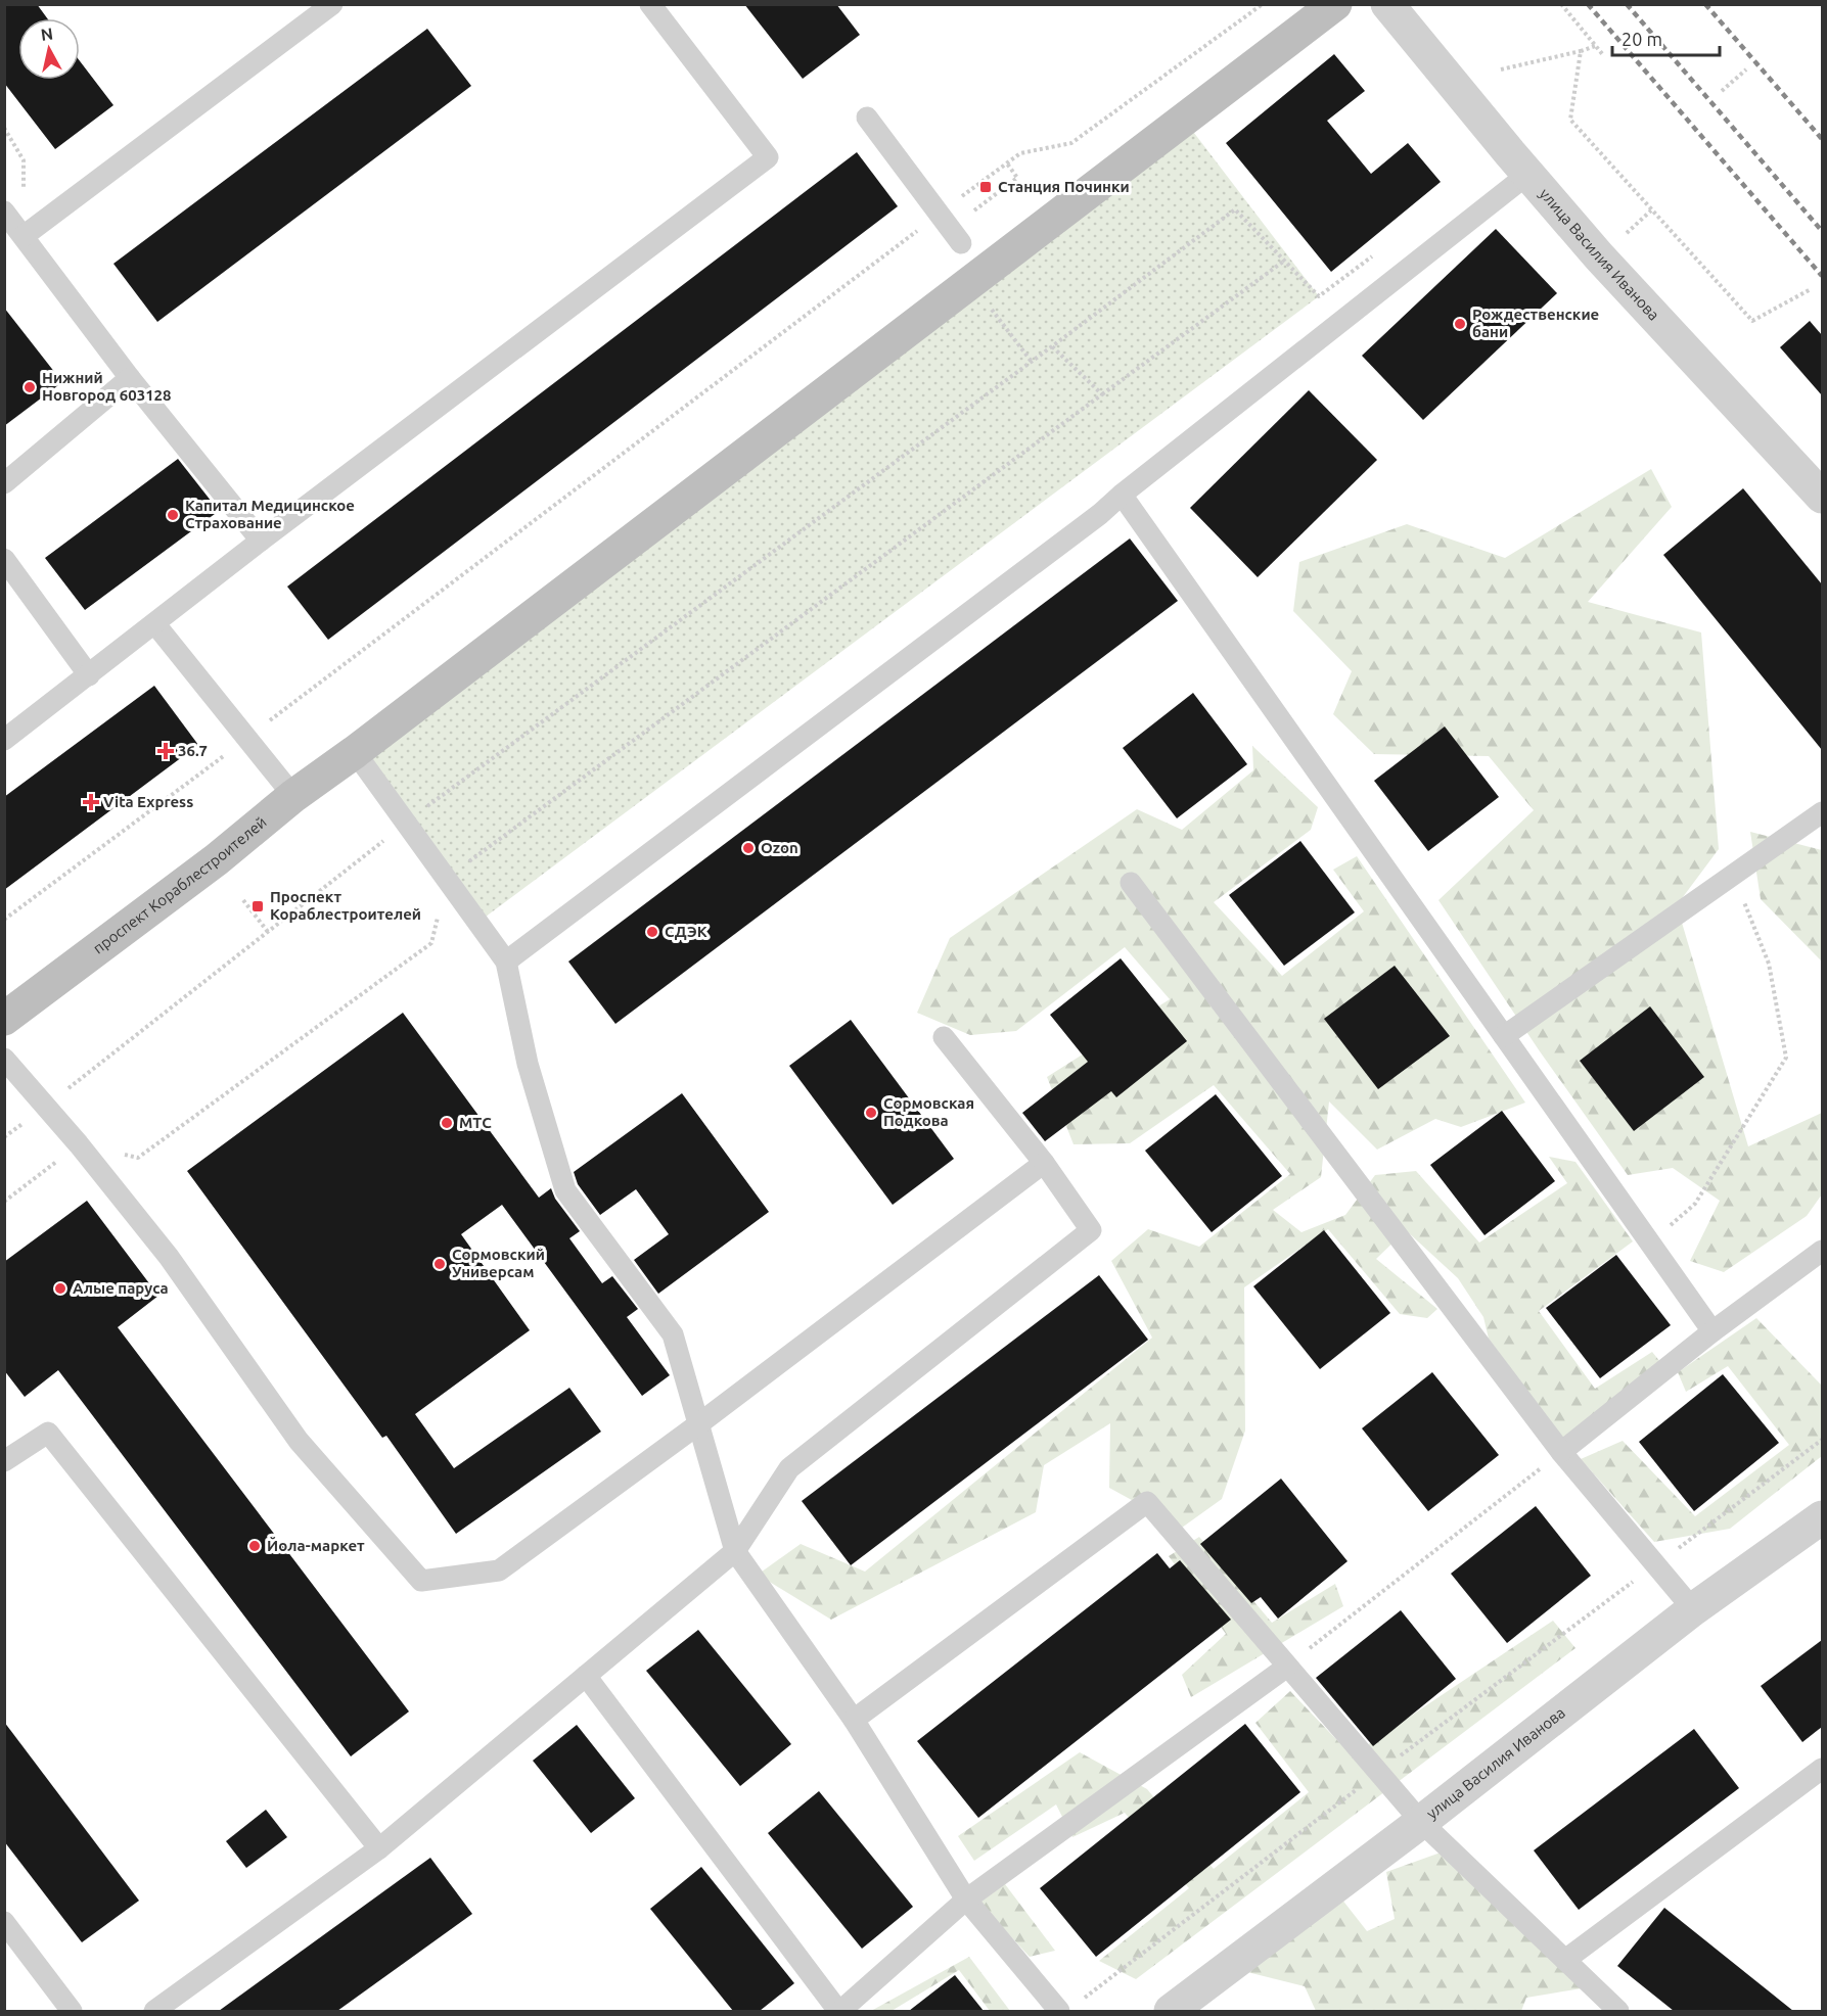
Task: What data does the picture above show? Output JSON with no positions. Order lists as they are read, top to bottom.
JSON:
{
  "streets": {
    "street": ["улица Василия Иванова", "проспект Кораблестроителей"]
  },
  "places": {
    "transit": ["Станция Починки", "Проспект Кораблестроителей"],
    "other": [
      "Рождественские бани",
      "Нижний Новгород 603128",
      "Капитал Медицинское Страхование",
      "Ozon",
      "СДЭК",
      "Сормовская Подкова",
      "МТС",
      "Сормовский Универсам",
      "Алые паруса",
      "Йола-маркет"
    ],
    "health": ["36.7", "Vita Express"]
  },
  "scale_bar": "20 m",
  "north": "top"
}
